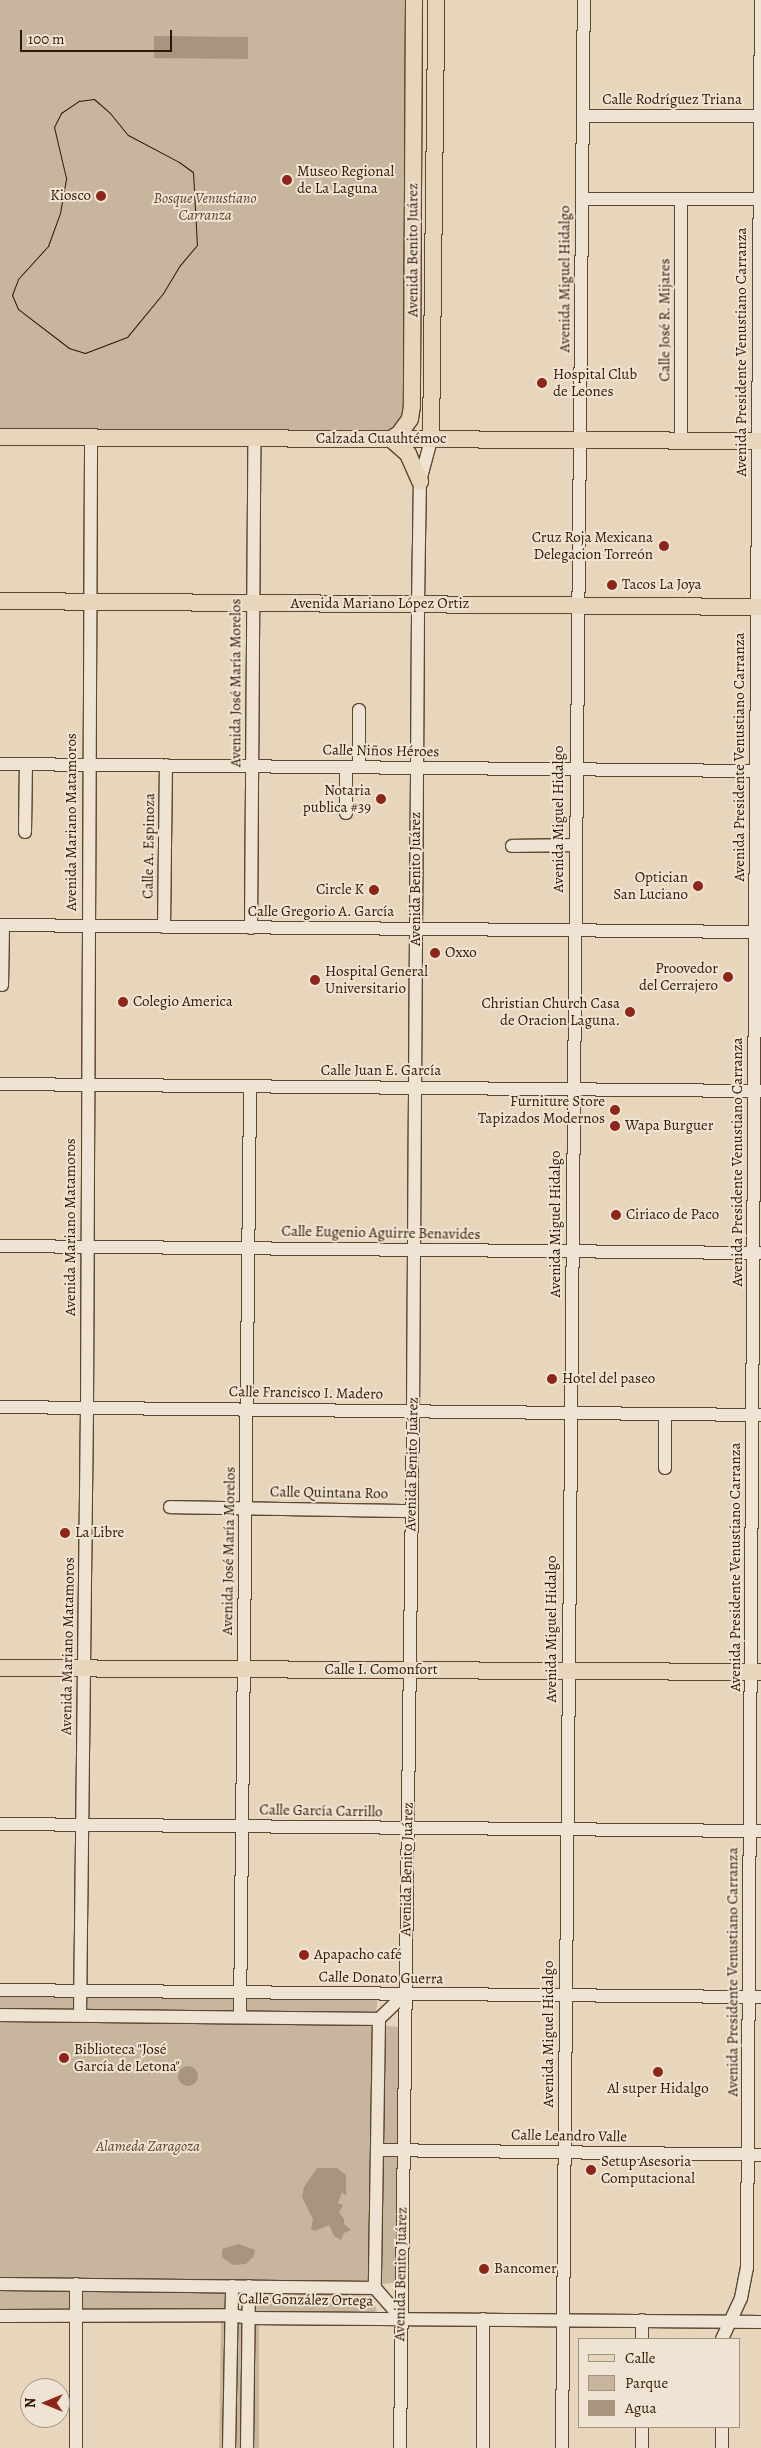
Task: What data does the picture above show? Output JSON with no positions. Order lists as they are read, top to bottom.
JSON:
{
  "streets": {
    "main road": [
      "Avenida Benito Juárez",
      "Calzada Cuauhtémoc",
      "Avenida Mariano López Ortiz",
      "Calle I. Comonfort"
    ],
    "street": [
      "Calle Rodríguez Triana",
      "Avenida Miguel Hidalgo",
      "Calle José R. Mijares",
      "Avenida Presidente Venustiano Carranza",
      "Avenida José María Morelos",
      "Calle Niños Héroes",
      "Avenida Mariano Matamoros",
      "Calle A. Espinoza",
      "Calle Gregorio A. García",
      "Calle Juan E. García",
      "Calle Eugenio Aguirre Benavides",
      "Calle Francisco I. Madero",
      "Calle Quintana Roo",
      "Calle García Carrillo",
      "Calle Donato Guerra",
      "Calle Leandro Valle",
      "Calle González Ortega"
    ]
  },
  "crossings": [
    ["Calle Rodríguez Triana", "Avenida Miguel Hidalgo"],
    ["Calle Rodríguez Triana", "Avenida Presidente Venustiano Carranza"],
    ["Avenida Benito Juárez", "Calzada Cuauhtémoc"],
    ["Avenida Benito Juárez", "Avenida Mariano López Ortiz"],
    ["Avenida Benito Juárez", "Calle Niños Héroes"],
    ["Avenida Benito Juárez", "Calle Gregorio A. García"],
    ["Avenida Benito Juárez", "Calle Juan E. García"],
    ["Avenida Benito Juárez", "Calle Eugenio Aguirre Benavides"],
    ["Avenida Benito Juárez", "Calle Francisco I. Madero"],
    ["Avenida Benito Juárez", "Calle Quintana Roo"],
    ["Avenida Benito Juárez", "Calle I. Comonfort"],
    ["Avenida Benito Juárez", "Calle García Carrillo"],
    ["Avenida Benito Juárez", "Calle Donato Guerra"],
    ["Avenida Benito Juárez", "Calle Leandro Valle"],
    ["Avenida Benito Juárez", "Calle González Ortega"],
    ["Avenida Miguel Hidalgo", "Calzada Cuauhtémoc"],
    ["Avenida Miguel Hidalgo", "Avenida Mariano López Ortiz"],
    ["Avenida Miguel Hidalgo", "Calle Niños Héroes"],
    ["Avenida Miguel Hidalgo", "Calle Gregorio A. García"],
    ["Avenida Miguel Hidalgo", "Calle Juan E. García"],
    ["Avenida Miguel Hidalgo", "Calle Eugenio Aguirre Benavides"],
    ["Avenida Miguel Hidalgo", "Calle Francisco I. Madero"],
    ["Avenida Miguel Hidalgo", "Calle I. Comonfort"],
    ["Avenida Miguel Hidalgo", "Calle García Carrillo"],
    ["Avenida Miguel Hidalgo", "Calle Donato Guerra"],
    ["Avenida Miguel Hidalgo", "Calle Leandro Valle"],
    ["Avenida Miguel Hidalgo", "Calle González Ortega"],
    ["Calle José R. Mijares", "Calzada Cuauhtémoc"],
    ["Avenida Presidente Venustiano Carranza", "Calzada Cuauhtémoc"],
    ["Avenida Presidente Venustiano Carranza", "Avenida Mariano López Ortiz"],
    ["Avenida Presidente Venustiano Carranza", "Calle Niños Héroes"],
    ["Avenida Presidente Venustiano Carranza", "Calle Gregorio A. García"],
    ["Avenida Presidente Venustiano Carranza", "Calle Juan E. García"],
    ["Avenida Presidente Venustiano Carranza", "Calle Eugenio Aguirre Benavides"],
    ["Avenida Presidente Venustiano Carranza", "Calle Francisco I. Madero"],
    ["Avenida Presidente Venustiano Carranza", "Calle I. Comonfort"],
    ["Avenida Presidente Venustiano Carranza", "Calle García Carrillo"],
    ["Avenida Presidente Venustiano Carranza", "Calle Donato Guerra"],
    ["Avenida Presidente Venustiano Carranza", "Calle Leandro Valle"],
    ["Avenida Presidente Venustiano Carranza", "Calle González Ortega"],
    ["Calzada Cuauhtémoc", "Avenida José María Morelos"],
    ["Calzada Cuauhtémoc", "Avenida Mariano Matamoros"],
    ["Avenida Mariano López Ortiz", "Avenida José María Morelos"],
    ["Avenida Mariano López Ortiz", "Avenida Mariano Matamoros"],
    ["Avenida José María Morelos", "Calle Niños Héroes"],
    ["Avenida José María Morelos", "Calle Gregorio A. García"],
    ["Avenida José María Morelos", "Calle Juan E. García"],
    ["Avenida José María Morelos", "Calle Eugenio Aguirre Benavides"],
    ["Avenida José María Morelos", "Calle Francisco I. Madero"],
    ["Avenida José María Morelos", "Calle Quintana Roo"],
    ["Avenida José María Morelos", "Calle I. Comonfort"],
    ["Avenida José María Morelos", "Calle García Carrillo"],
    ["Avenida José María Morelos", "Calle Donato Guerra"],
    ["Calle Niños Héroes", "Avenida Mariano Matamoros"],
    ["Calle Niños Héroes", "Calle A. Espinoza"],
    ["Avenida Mariano Matamoros", "Calle Gregorio A. García"],
    ["Avenida Mariano Matamoros", "Calle Juan E. García"],
    ["Avenida Mariano Matamoros", "Calle Eugenio Aguirre Benavides"],
    ["Avenida Mariano Matamoros", "Calle Francisco I. Madero"],
    ["Avenida Mariano Matamoros", "Calle I. Comonfort"],
    ["Avenida Mariano Matamoros", "Calle García Carrillo"],
    ["Avenida Mariano Matamoros", "Calle Donato Guerra"],
    ["Calle A. Espinoza", "Calle Gregorio A. García"]
  ],
  "parks": ["Bosque Venustiano Carranza", "Alameda Zaragoza"],
  "places": [
    "Museo Regional de La Laguna",
    "Kiosco",
    "Hospital Club de Leones",
    "Cruz Roja Mexicana Delegacion Torreón",
    "Tacos La Joya",
    "Notaria publica #39",
    "Optician San Luciano",
    "Circle K",
    "Oxxo",
    "Proovedor del Cerrajero",
    "Hospital General Universitario",
    "Colegio America",
    "Christian Church Casa de Oracion Laguna.",
    "Furniture Store Tapizados Modernos",
    "Wapa Burguer",
    "Ciriaco de Paco",
    "Hotel del paseo",
    "La Libre",
    "Apapacho café",
    "Biblioteca \"José García de Letona\"",
    "Al super Hidalgo",
    "Setup Asesoria Computacional",
    "Bancomer"
  ],
  "legend": ["Calle", "Parque", "Agua"],
  "scale_bar": "100 m",
  "north": "left"
}
